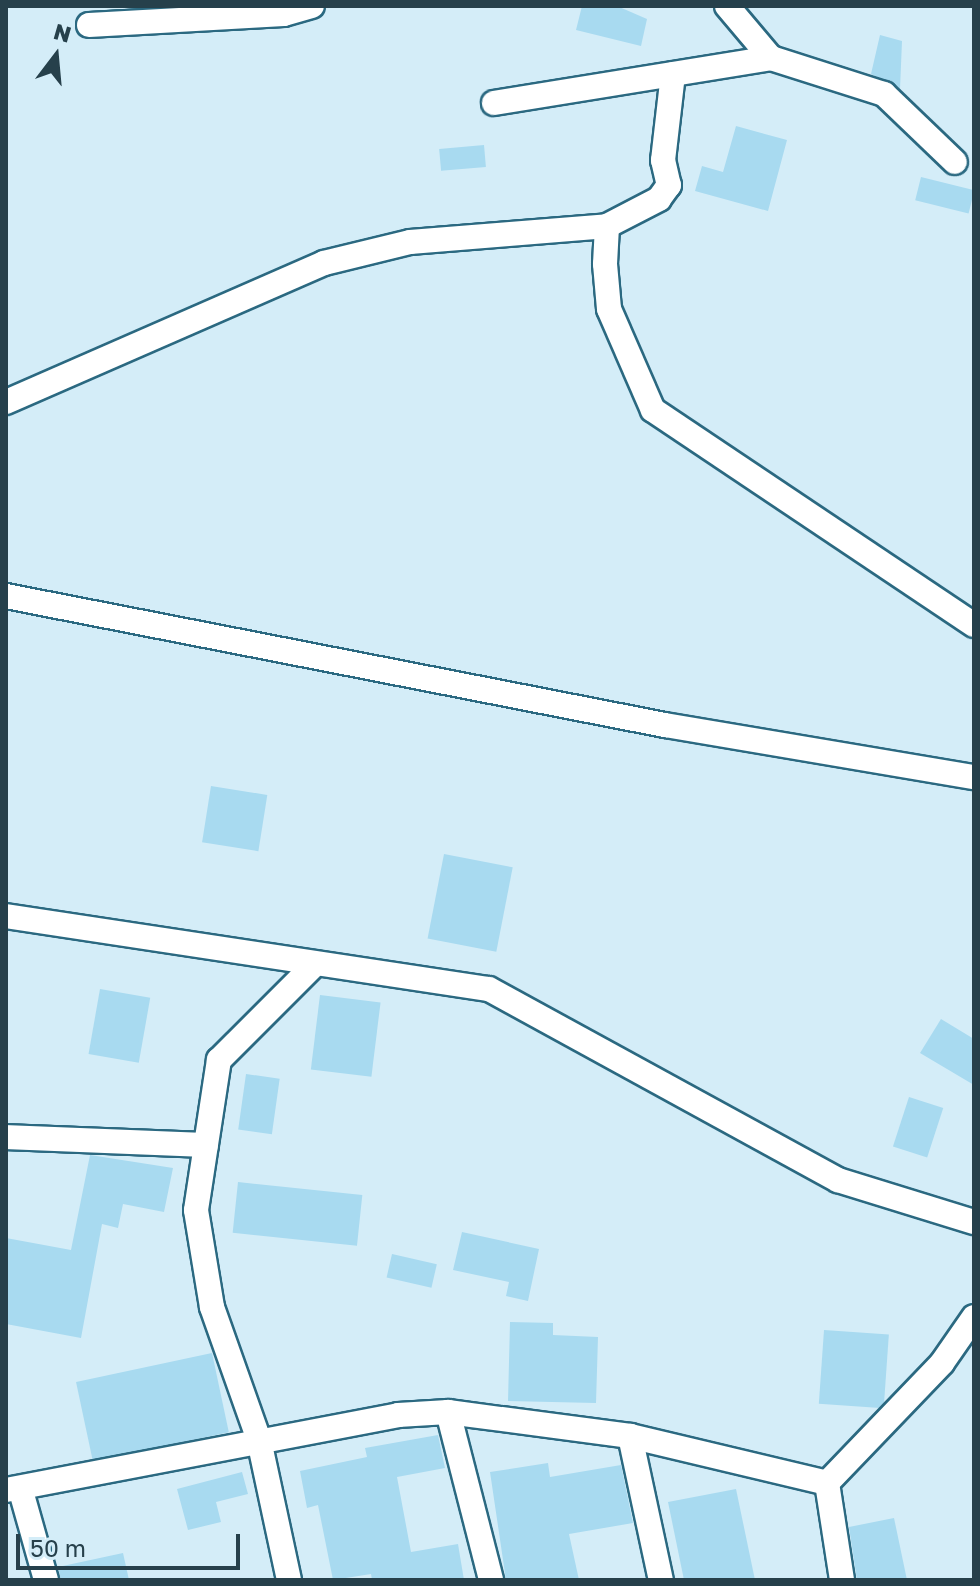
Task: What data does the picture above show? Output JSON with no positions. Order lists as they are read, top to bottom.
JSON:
{
  "scale_bar": "50 m",
  "north": "top"
}
